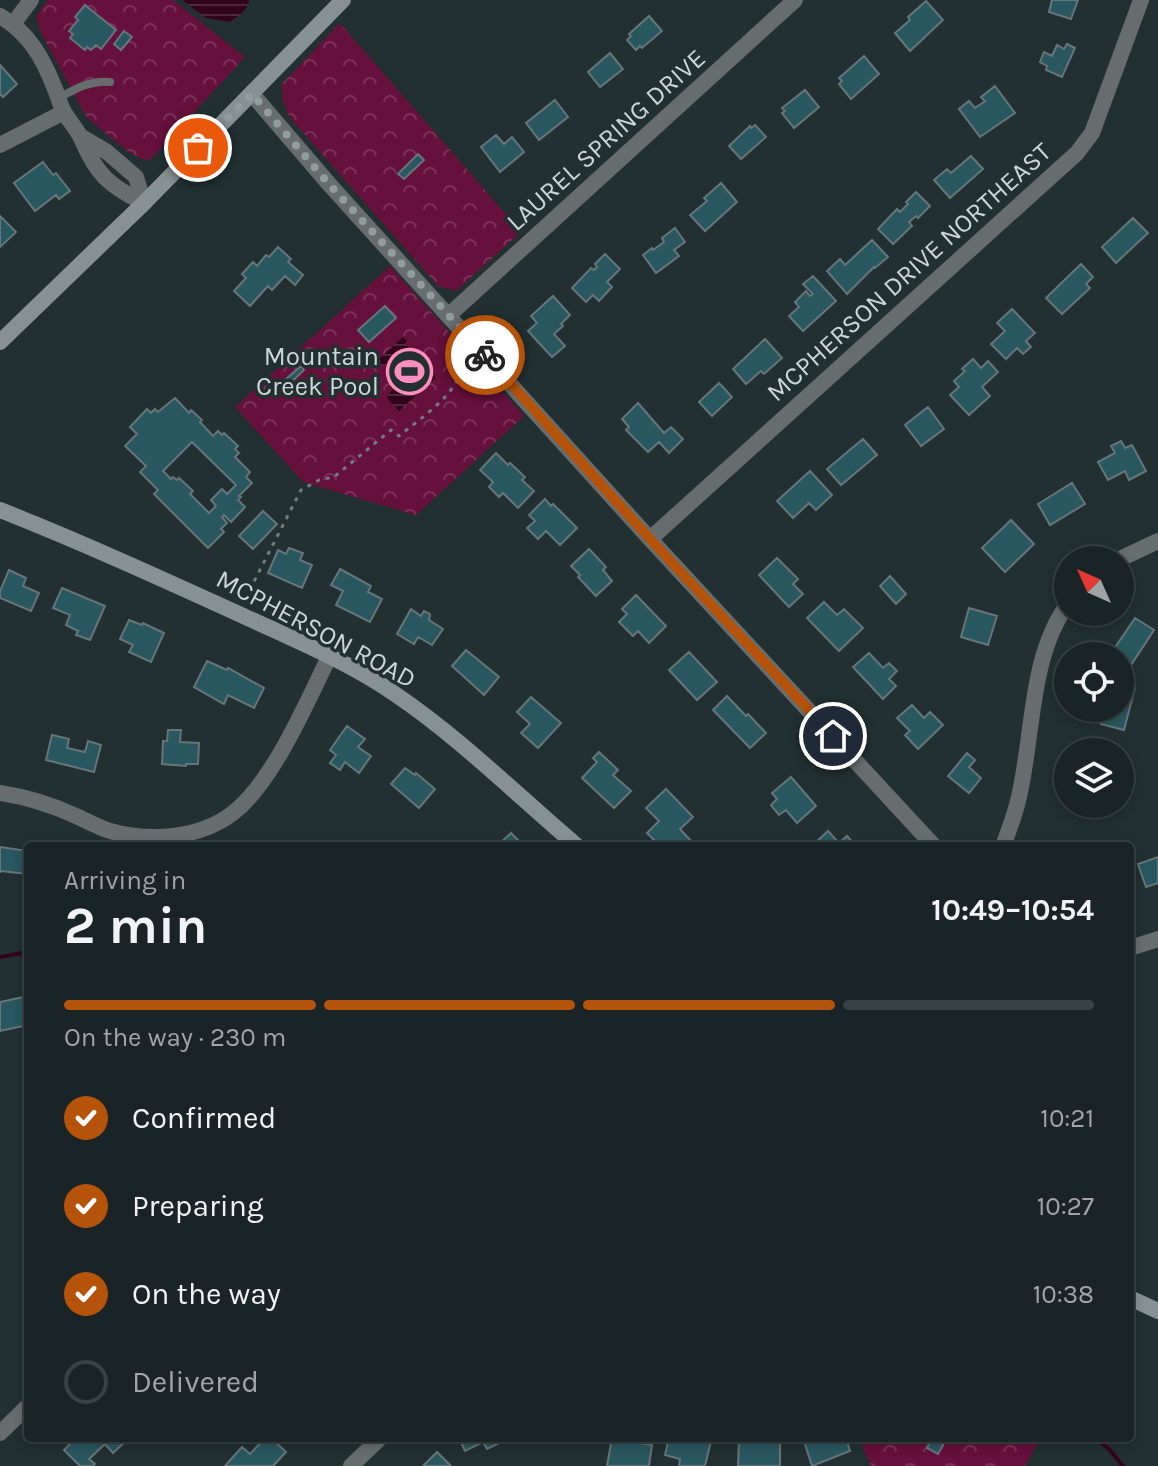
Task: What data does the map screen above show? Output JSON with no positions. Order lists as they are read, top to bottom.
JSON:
{
  "streets": {
    "street": ["LAUREL SPRING DRIVE", "MCPHERSON DRIVE NORTHEAST", "MCPHERSON ROAD"]
  },
  "places": {
    "sports": ["Mountain Creek Pool"]
  },
  "north": "top left",
  "page": {
    "heading": ["2 min", "Arriving in", "10:49–10:54"],
    "bar": "On the way · 230 m",
    "list": [
      ["Confirmed", "10:21"],
      ["Preparing", "10:27"],
      ["On the way", "10:38"],
      "Delivered"
    ]
  }
}
